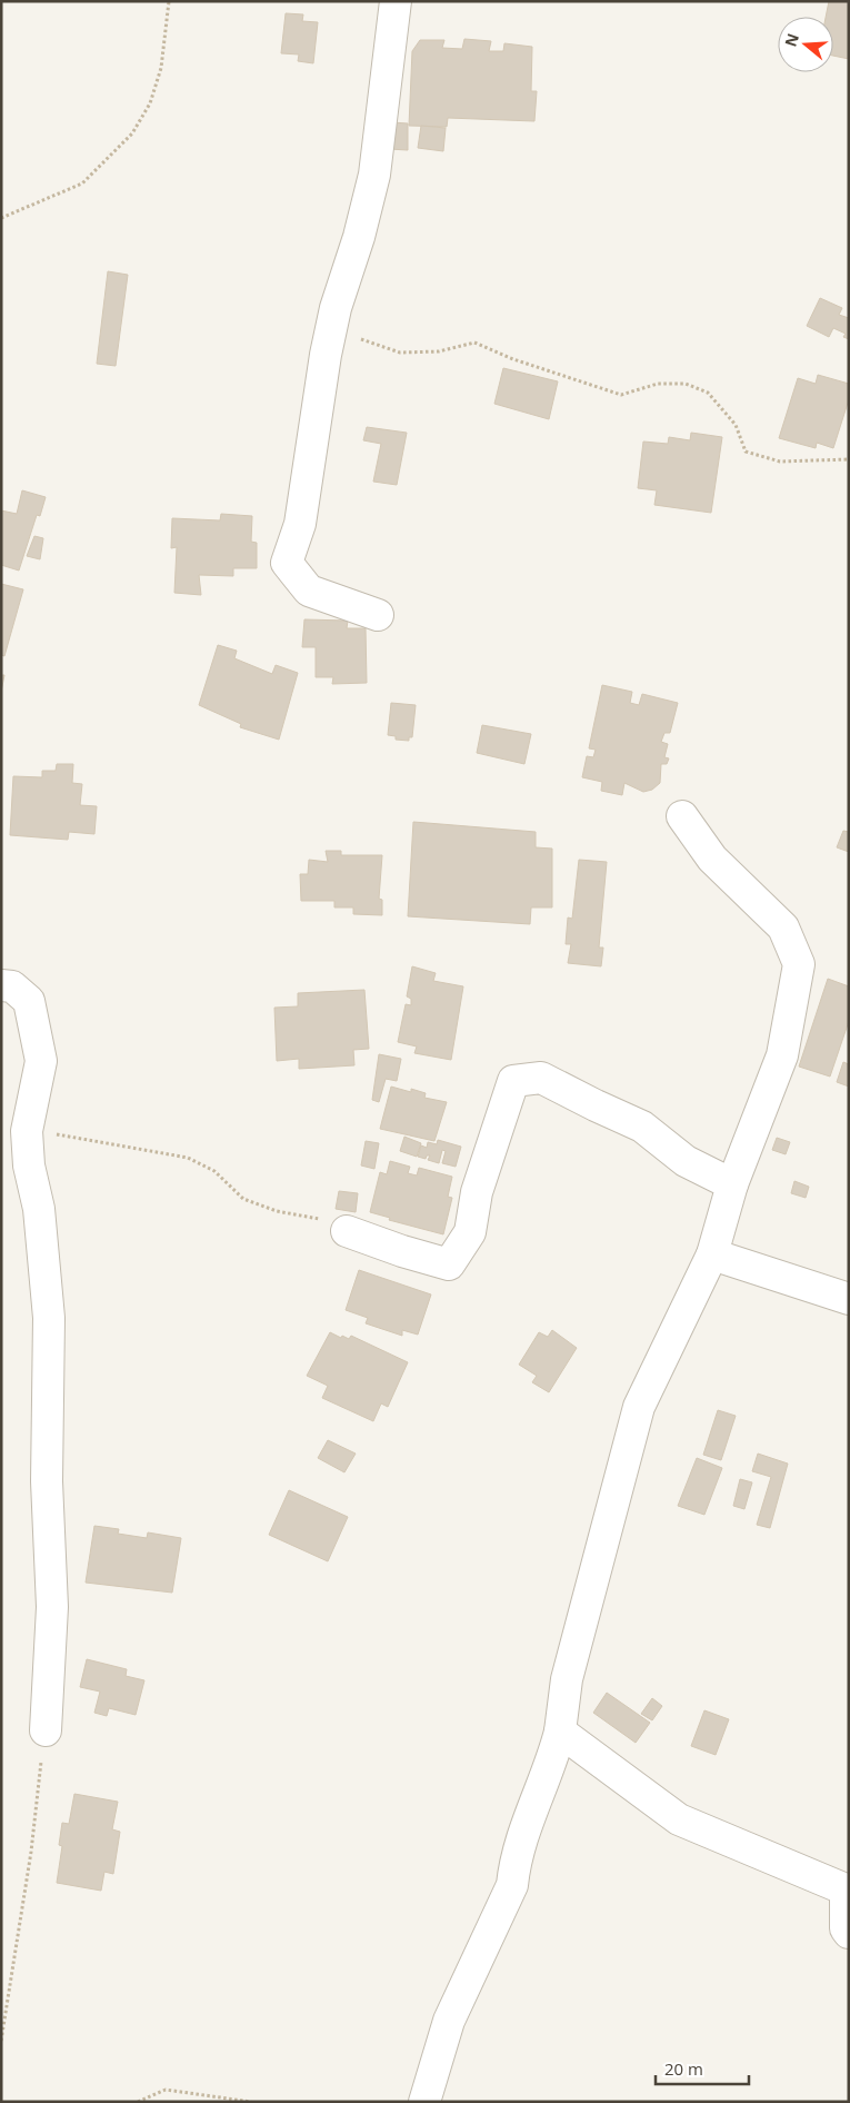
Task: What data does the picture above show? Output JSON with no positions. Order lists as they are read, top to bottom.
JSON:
{
  "scale_bar": "20 m",
  "north": "left"
}
